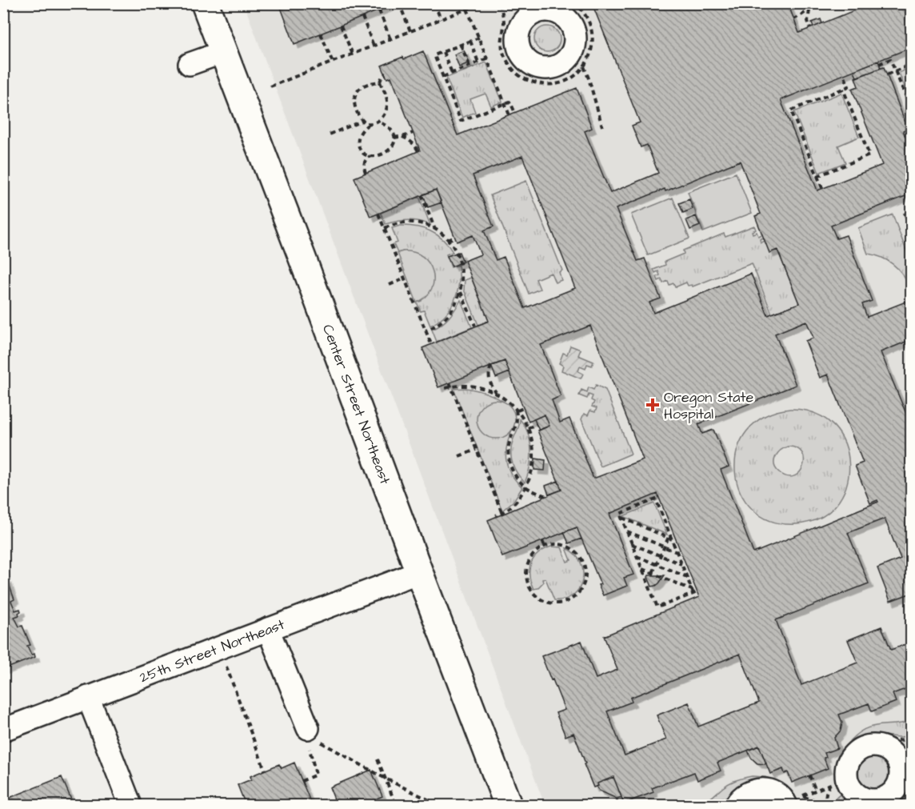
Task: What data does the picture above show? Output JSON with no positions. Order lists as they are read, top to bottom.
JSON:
{
  "streets": {
    "main road": ["Center Street Northeast"],
    "street": ["25th Street Northeast"]
  },
  "crossings": [
    ["Center Street Northeast", "25th Street Northeast"]
  ],
  "places": {
    "health": ["Oregon State Hospital"]
  }
}
